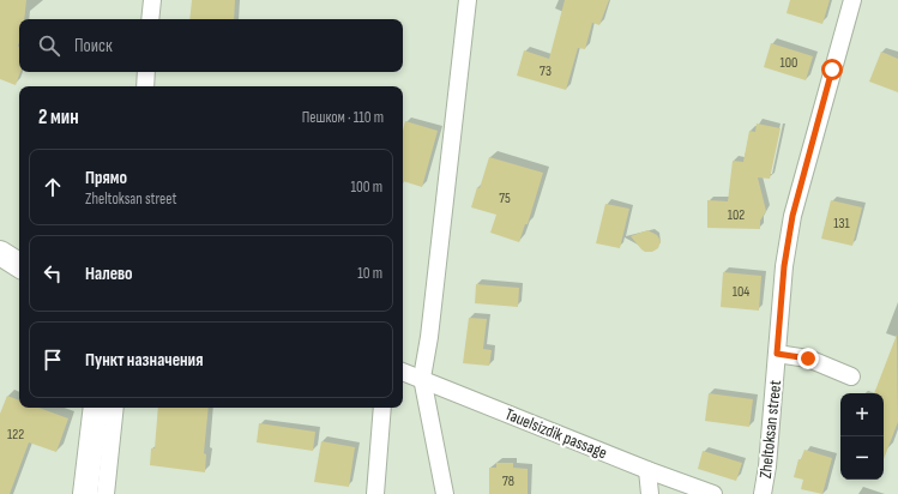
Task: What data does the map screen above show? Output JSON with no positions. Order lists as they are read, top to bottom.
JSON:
{
  "streets": {
    "street": ["Zheltoksan street", "Tauelsizdik passage"]
  },
  "house_numbers": [
    "100",
    "73",
    "75",
    "102",
    "131",
    "104",
    "122",
    "78"
  ],
  "page": {
    "search": "Поиск",
    "heading": ["2 мин", "Пешком · 110 m"],
    "list": [
      ["Прямо", "Zheltoksan street", "100 m"],
      ["Налево", "10 m"],
      "Пункт назначения"
    ],
    "map_buttons": ["+", "−"]
  }
}
